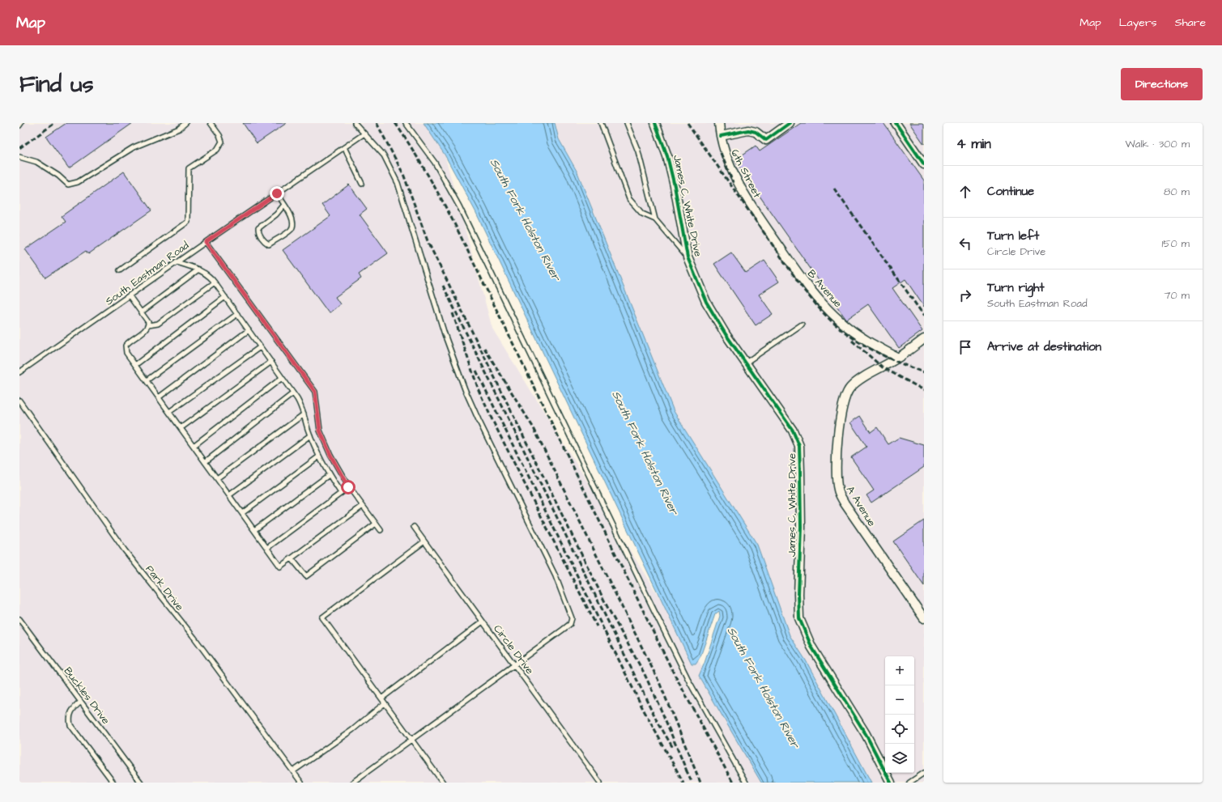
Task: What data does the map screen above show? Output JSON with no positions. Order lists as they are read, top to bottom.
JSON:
{
  "streets": {
    "street": [
      "6th Street",
      "James C. White Drive",
      "B Avenue",
      "A Avenue"
    ],
    "lane": [
      "South Eastman Road",
      "Park Drive",
      "Circle Drive",
      "Buckles Drive"
    ]
  },
  "crossings": [
    ["6th Street", "B Avenue"],
    ["B Avenue", "A Avenue"]
  ],
  "water": ["South Fork Holston River"],
  "page": {
    "header": "Map",
    "nav": ["Map", "Layers", "Share"],
    "buttons": "Directions",
    "title": "Find us",
    "heading": ["4 min", "Walk · 300 m"],
    "list": [
      ["Continue", "80 m"],
      ["Turn left", "Circle Drive", "150 m"],
      ["Turn right", "South Eastman Road", "70 m"],
      "Arrive at destination"
    ],
    "map_buttons": ["+", "−"]
  }
}
